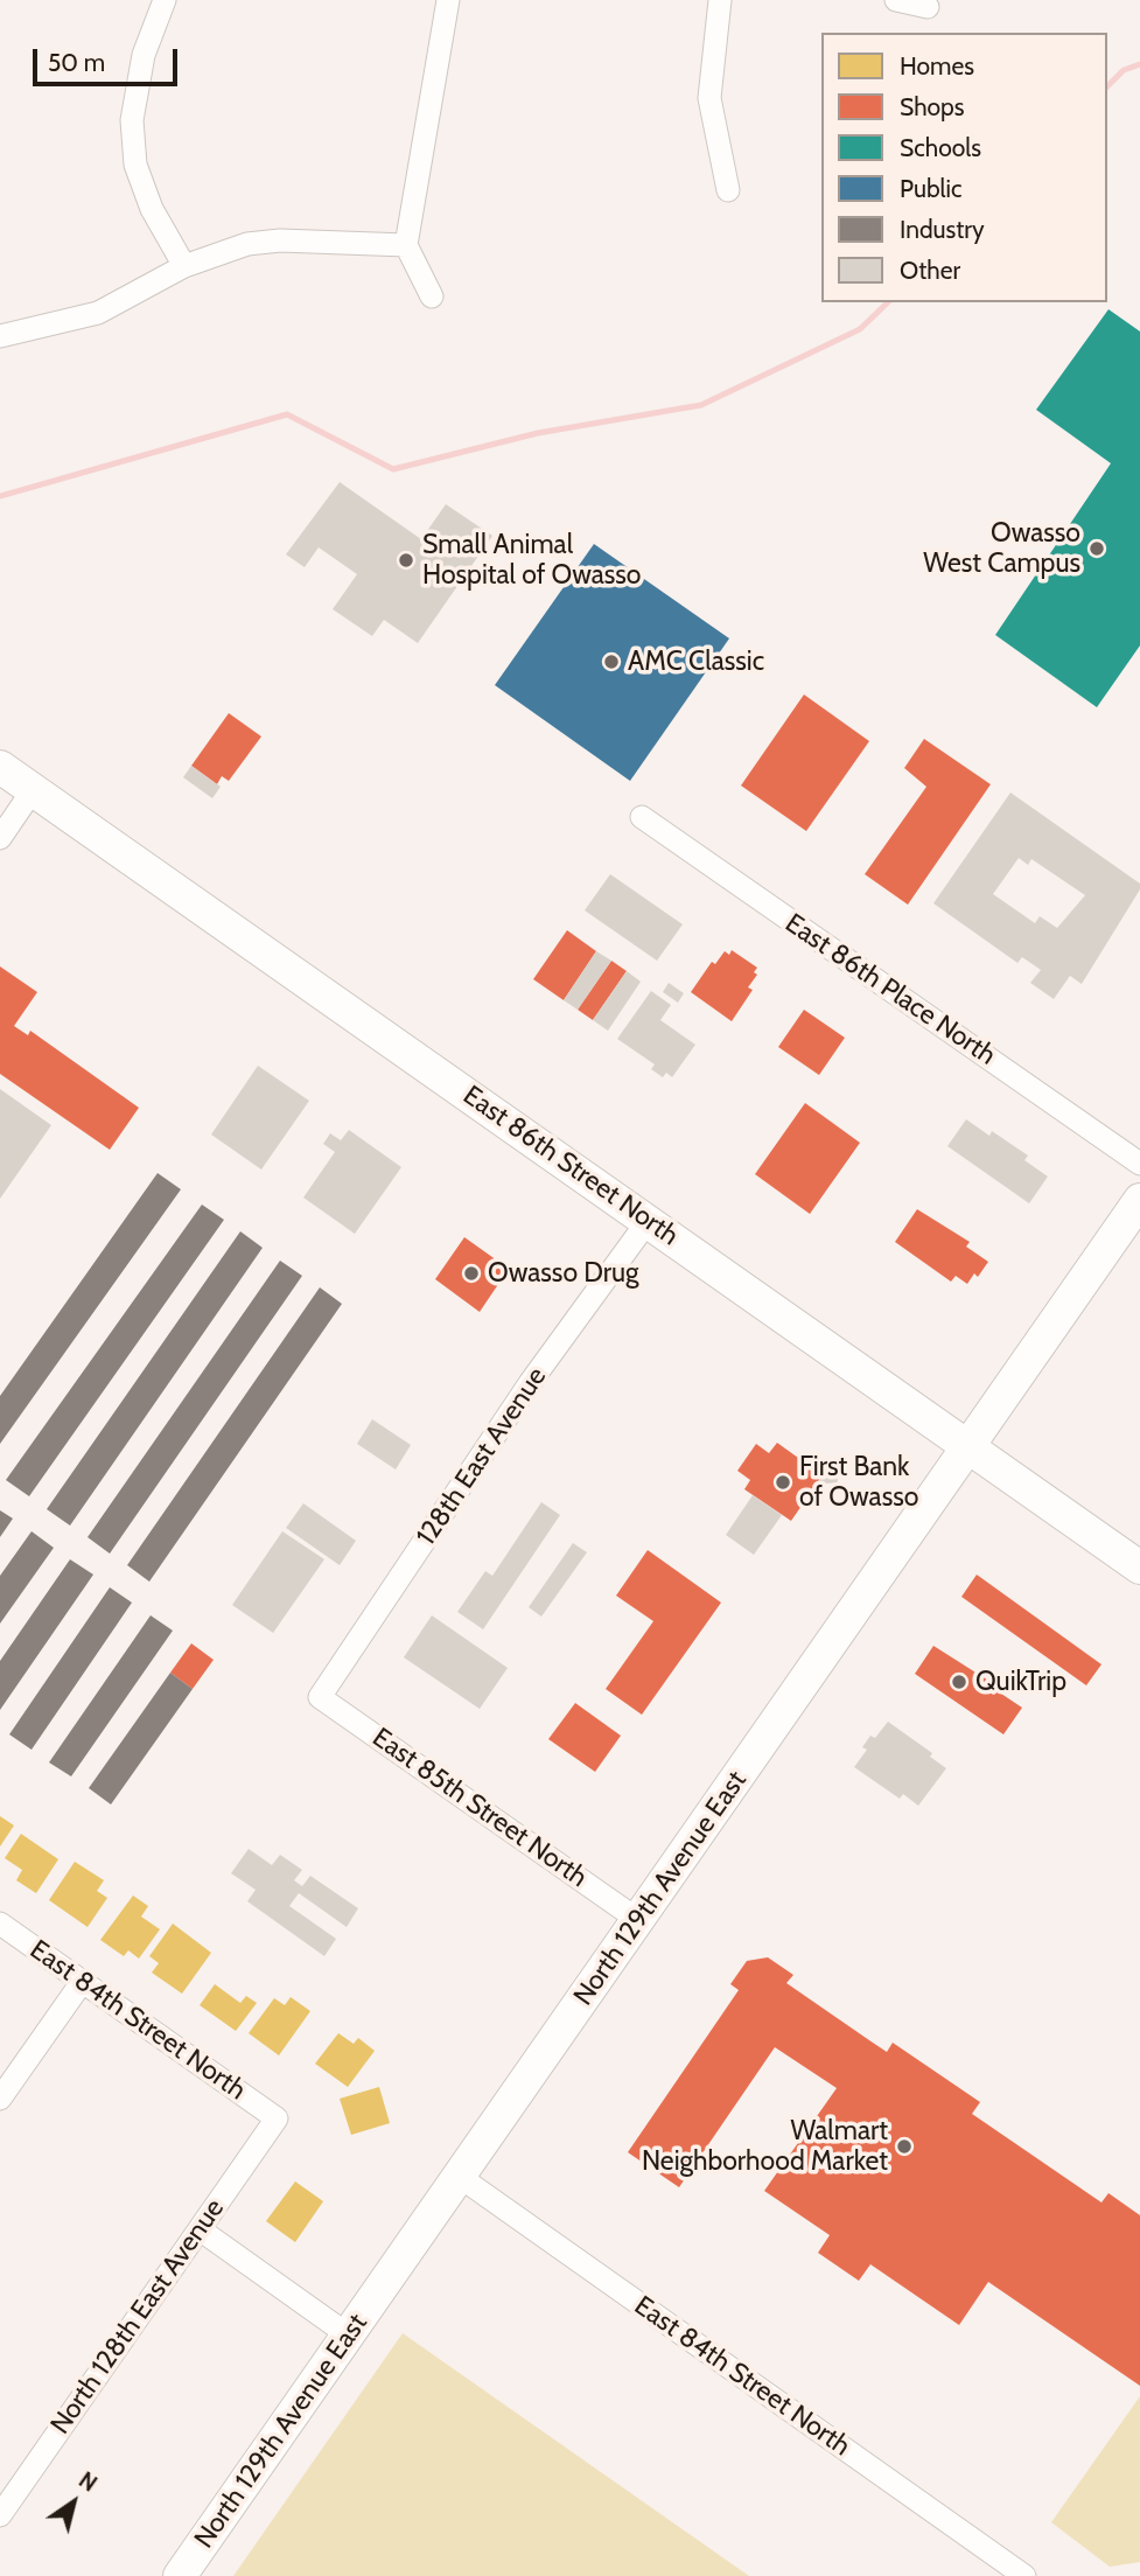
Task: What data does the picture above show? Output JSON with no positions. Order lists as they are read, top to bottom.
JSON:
{
  "streets": {
    "main road": ["East 86th Street North", "North 129th Avenue East"],
    "street": [
      "East 86th Place North",
      "128th East Avenue",
      "East 85th Street North",
      "East 84th Street North",
      "North 128th East Avenue"
    ]
  },
  "crossings": [
    ["East 86th Street North", "128th East Avenue"],
    ["East 86th Street North", "North 129th Avenue East"],
    ["128th East Avenue", "East 85th Street North"],
    ["East 85th Street North", "North 129th Avenue East"],
    ["North 129th Avenue East", "East 84th Street North"],
    ["East 84th Street North", "North 128th East Avenue"]
  ],
  "places": [
    "Owasso West Campus",
    "Small Animal Hospital of Owasso",
    "AMC Classic",
    "Owasso Drug",
    "First Bank of Owasso",
    "QuikTrip",
    "Walmart Neighborhood Market"
  ],
  "legend": [
    "Homes",
    "Shops",
    "Schools",
    "Public",
    "Industry",
    "Other"
  ],
  "scale_bar": "50 m",
  "north": "top right"
}
